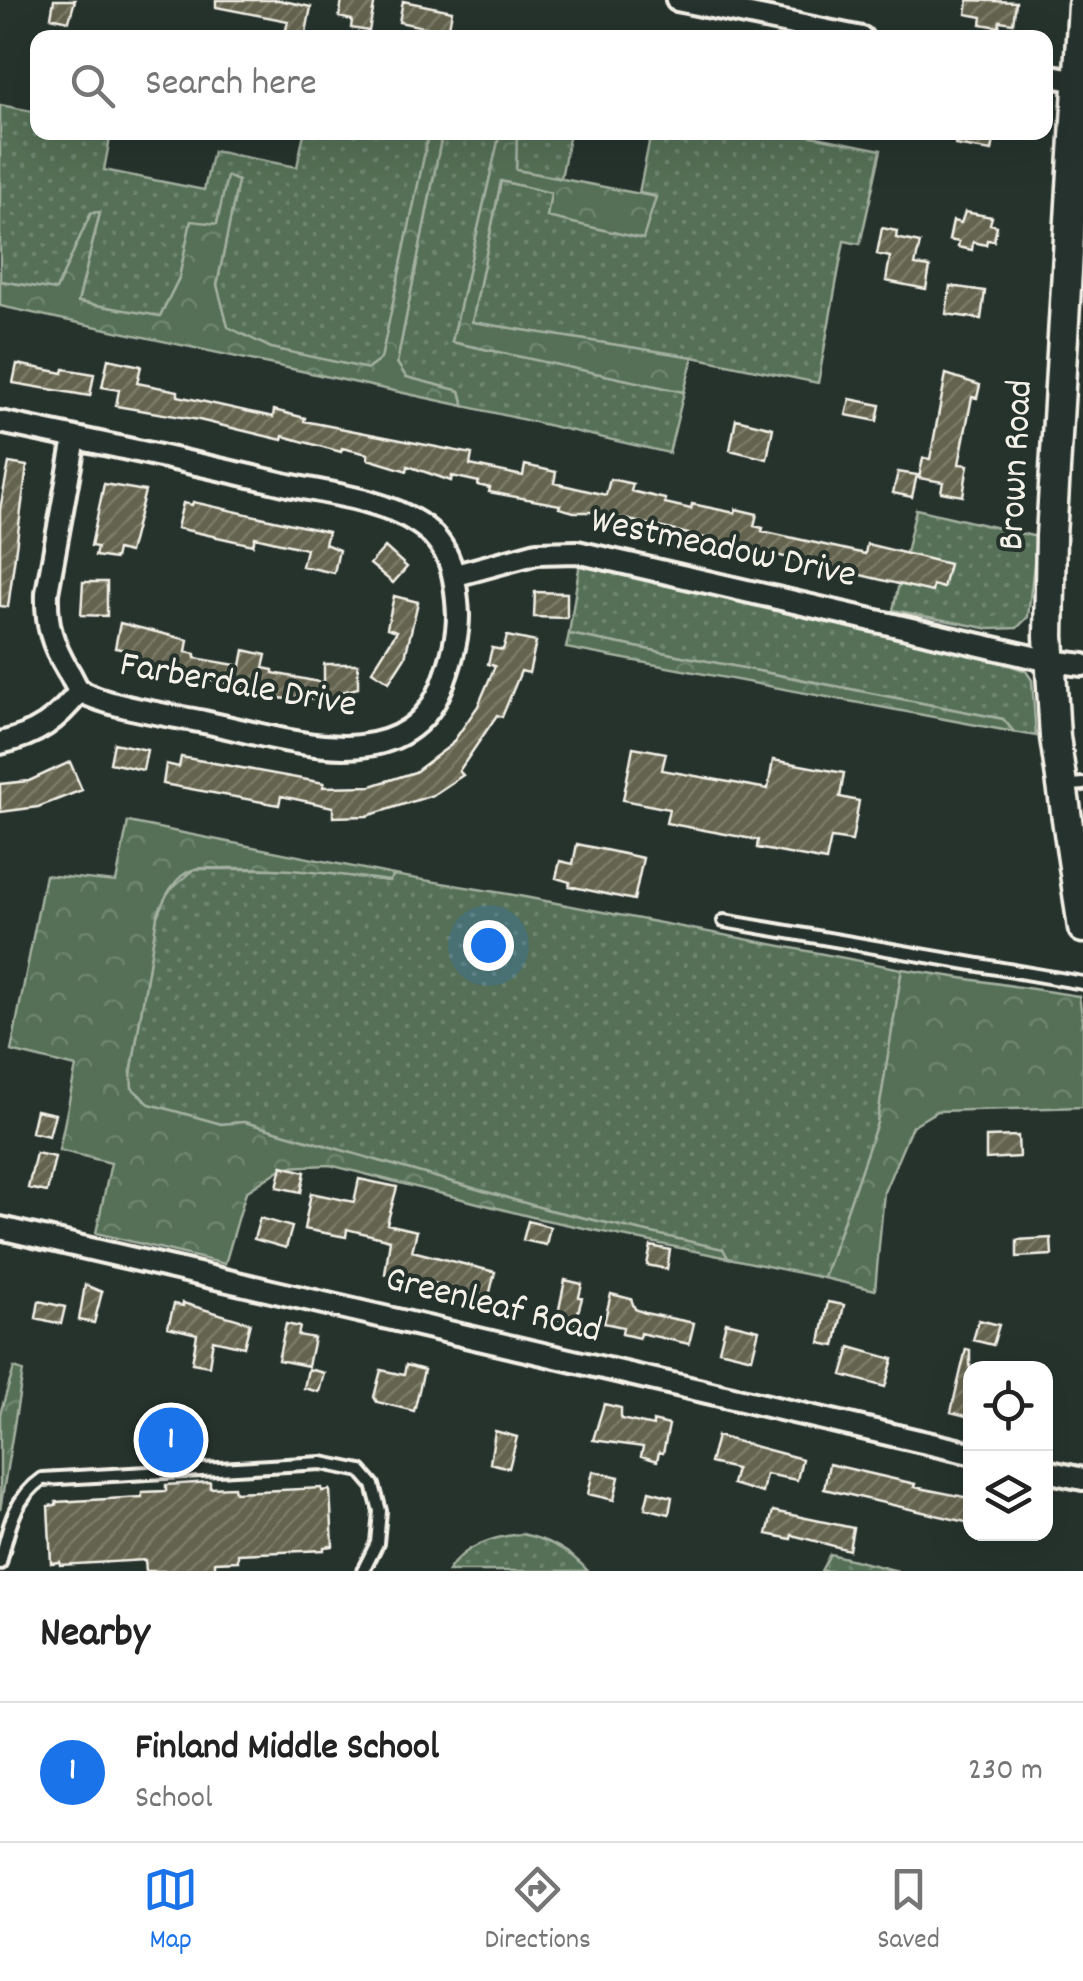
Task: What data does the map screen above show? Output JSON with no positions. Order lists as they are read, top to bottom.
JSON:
{
  "streets": {
    "main road": ["Brown Road"],
    "street": ["Westmeadow Drive", "Farberdale Drive", "Greenleaf Road"]
  },
  "crossings": [
    ["Brown Road", "Westmeadow Drive"],
    ["Westmeadow Drive", "Farberdale Drive"]
  ],
  "page": {
    "search": "Search here",
    "pins": "1",
    "heading": "Nearby",
    "list": [
      {
        "mark": "1",
        "name": "Finland Middle School",
        "note": "School",
        "value": "230 m"
      }
    ],
    "nav": ["Map", "Directions", "Saved"]
  }
}
